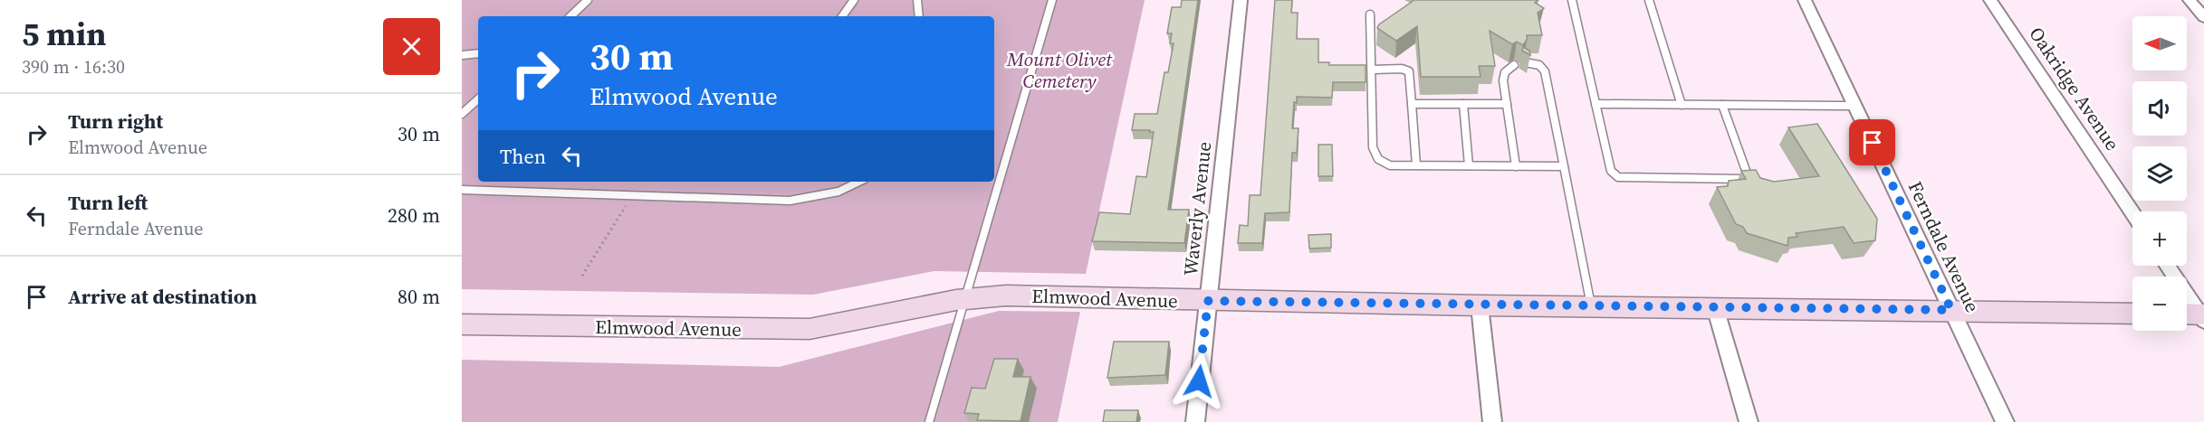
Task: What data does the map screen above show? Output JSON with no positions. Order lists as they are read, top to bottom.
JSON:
{
  "streets": {
    "street": [
      "Oakridge Avenue",
      "Waverly Avenue",
      "Ferndale Avenue",
      "Elmwood Avenue"
    ]
  },
  "crossings": [
    ["Waverly Avenue", "Elmwood Avenue"],
    ["Ferndale Avenue", "Elmwood Avenue"]
  ],
  "parks": ["Mount Olivet Cemetery"],
  "north": "left",
  "page": {
    "heading": ["5 min", "390 m · 16:30"],
    "map_buttons": ["+", "−"],
    "turn": ["30 m", "Elmwood Avenue"],
    "list": [
      {
        "name": "Turn right",
        "note": "Elmwood Avenue",
        "value": "30 m"
      },
      {
        "name": "Turn left",
        "note": "Ferndale Avenue",
        "value": "280 m"
      },
      {
        "name": "Arrive at destination",
        "value": "80 m"
      }
    ],
    "then": "Then"
  }
}
